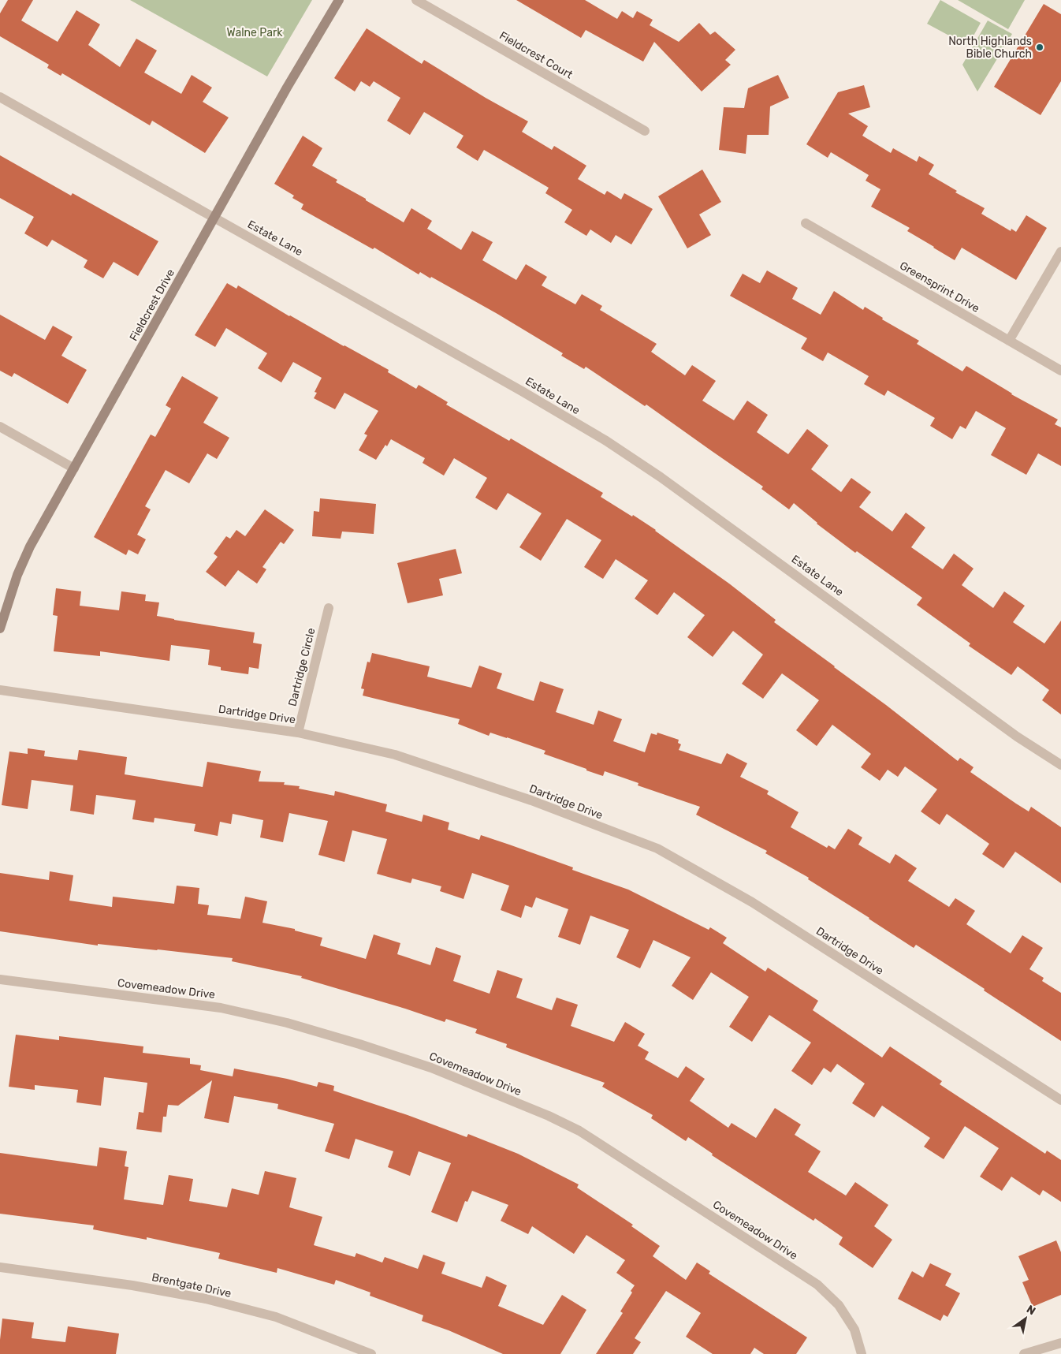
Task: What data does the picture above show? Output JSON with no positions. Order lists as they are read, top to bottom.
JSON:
{
  "streets": {
    "street": [
      "Fieldcrest Court",
      "Estate Lane",
      "Greensprint Drive",
      "Fieldcrest Drive",
      "Dartridge Circle",
      "Dartridge Drive",
      "Covemeadow Drive",
      "Brentgate Drive"
    ]
  },
  "crossings": [
    ["Estate Lane", "Fieldcrest Drive"],
    ["Dartridge Circle", "Dartridge Drive"]
  ],
  "parks": ["Walne Park"],
  "places": ["North Highlands Bible Church"],
  "north": "top right"
}
